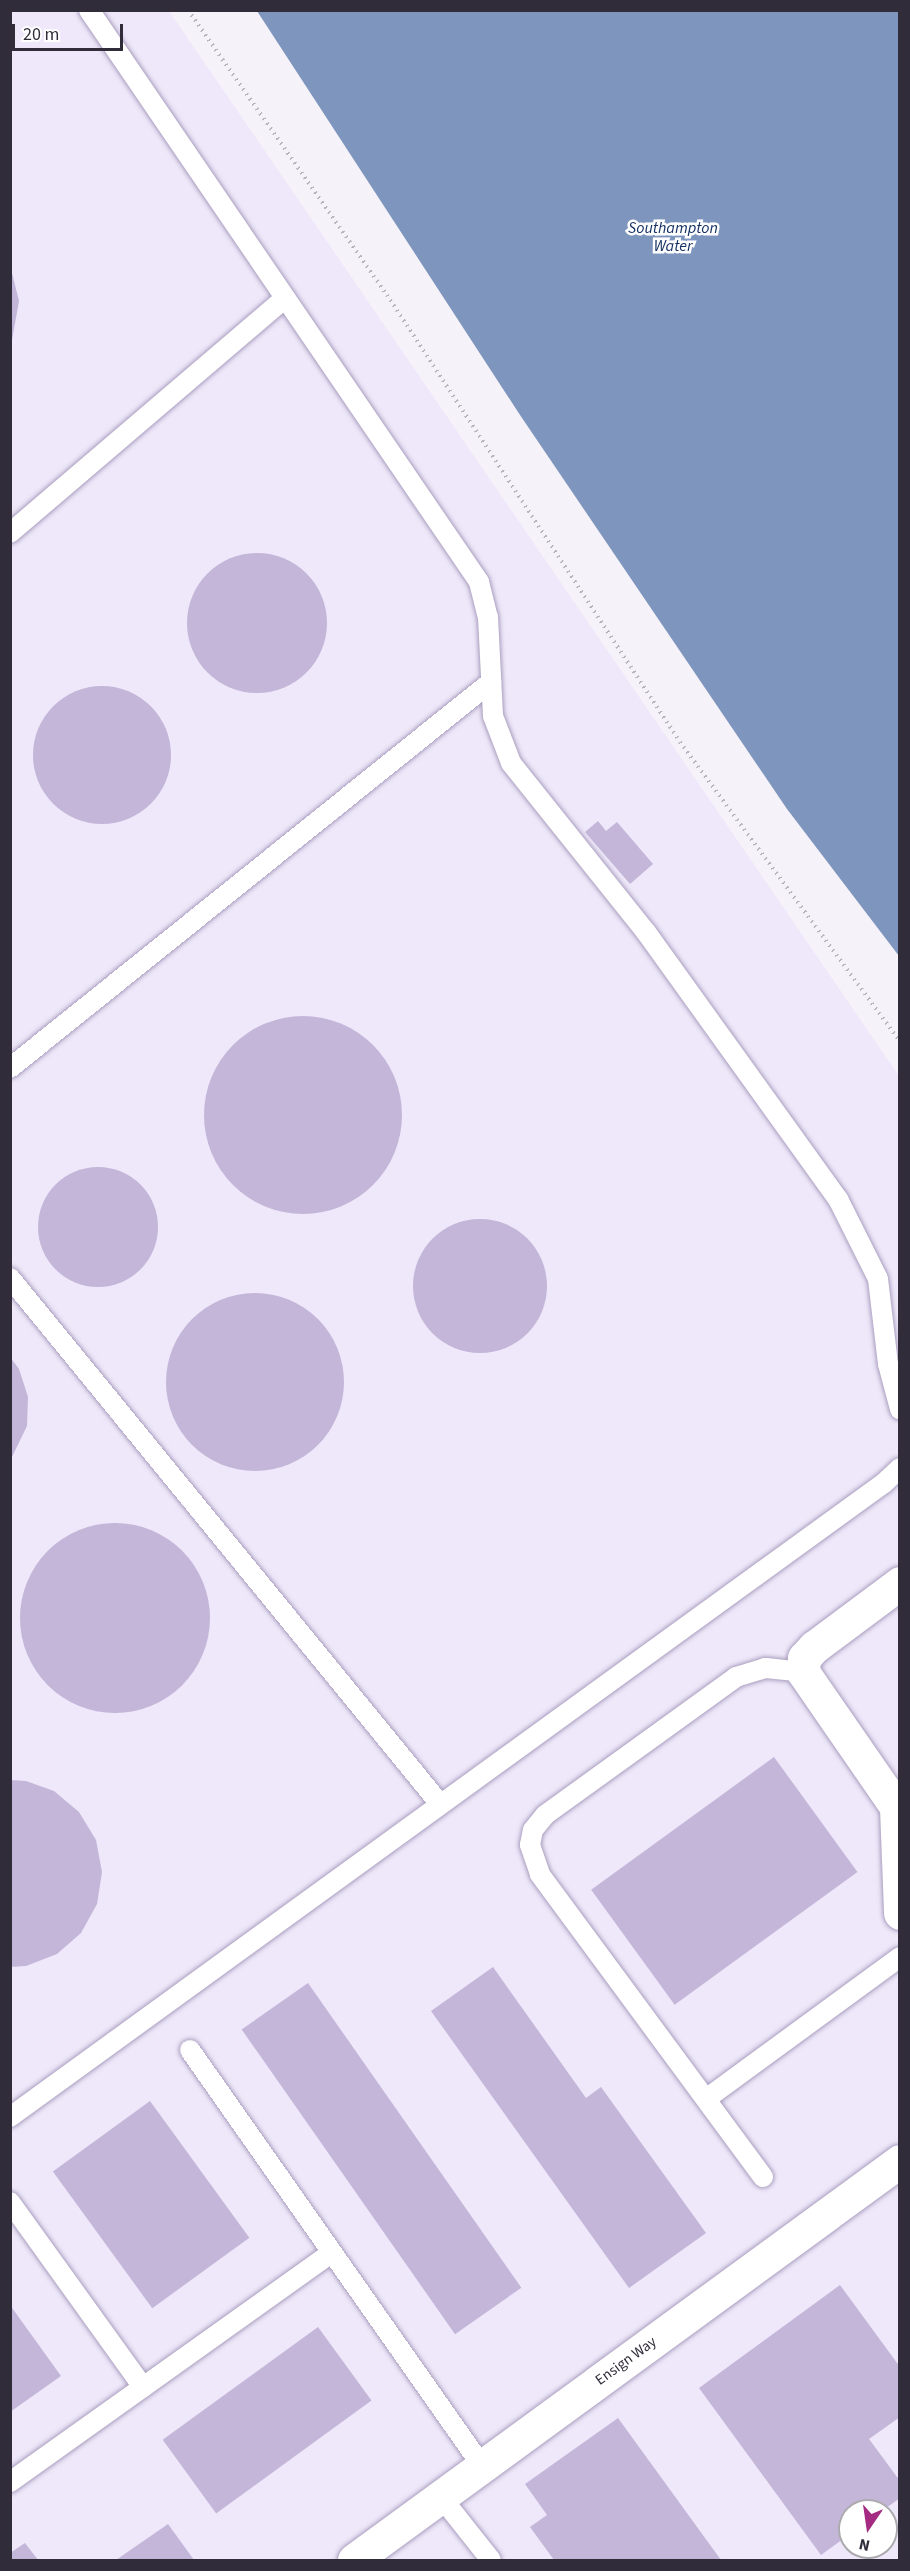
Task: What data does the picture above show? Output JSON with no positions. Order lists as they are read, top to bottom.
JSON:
{
  "streets": {
    "street": ["Ensign Way"]
  },
  "water": ["Southampton Water"],
  "scale_bar": "20 m",
  "north": "bottom"
}
